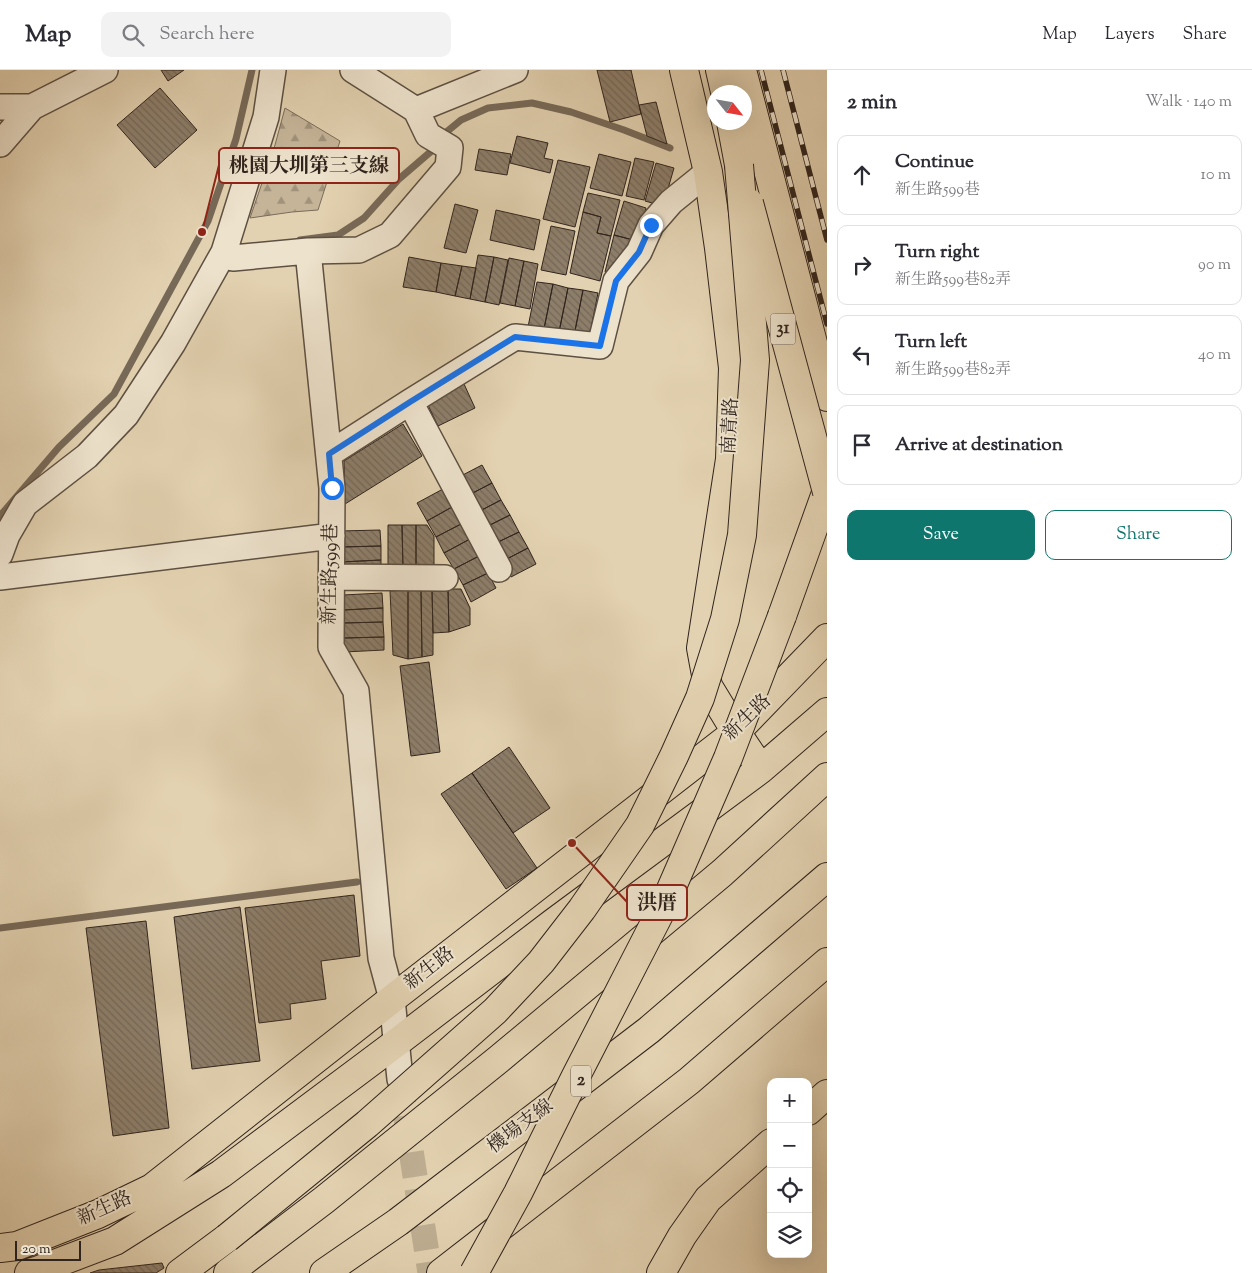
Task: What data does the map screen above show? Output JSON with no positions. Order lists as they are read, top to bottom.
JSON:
{
  "streets": {
    "main road": [
      "31",
      "南青路",
      "新生路",
      "2",
      "機場支線"
    ],
    "street": ["新生路599巷"]
  },
  "crossings": [
    ["南青路", "新生路"],
    ["新生路599巷", "新生路"]
  ],
  "places": ["桃園大圳第三支線", "洪厝"],
  "scale_bar": "20 m",
  "north": "bottom right",
  "page": {
    "header": "Map",
    "search": "Search here",
    "nav": ["Map", "Layers", "Share"],
    "heading": ["2 min", "Walk · 140 m"],
    "list": [
      ["Continue", "新生路599巷", "10 m"],
      ["Turn right", "新生路599巷82弄", "90 m"],
      ["Turn left", "新生路599巷82弄", "40 m"],
      "Arrive at destination"
    ],
    "buttons": ["Save", "Share"],
    "map_buttons": ["+", "−"],
    "scale": "20 m"
  }
}
